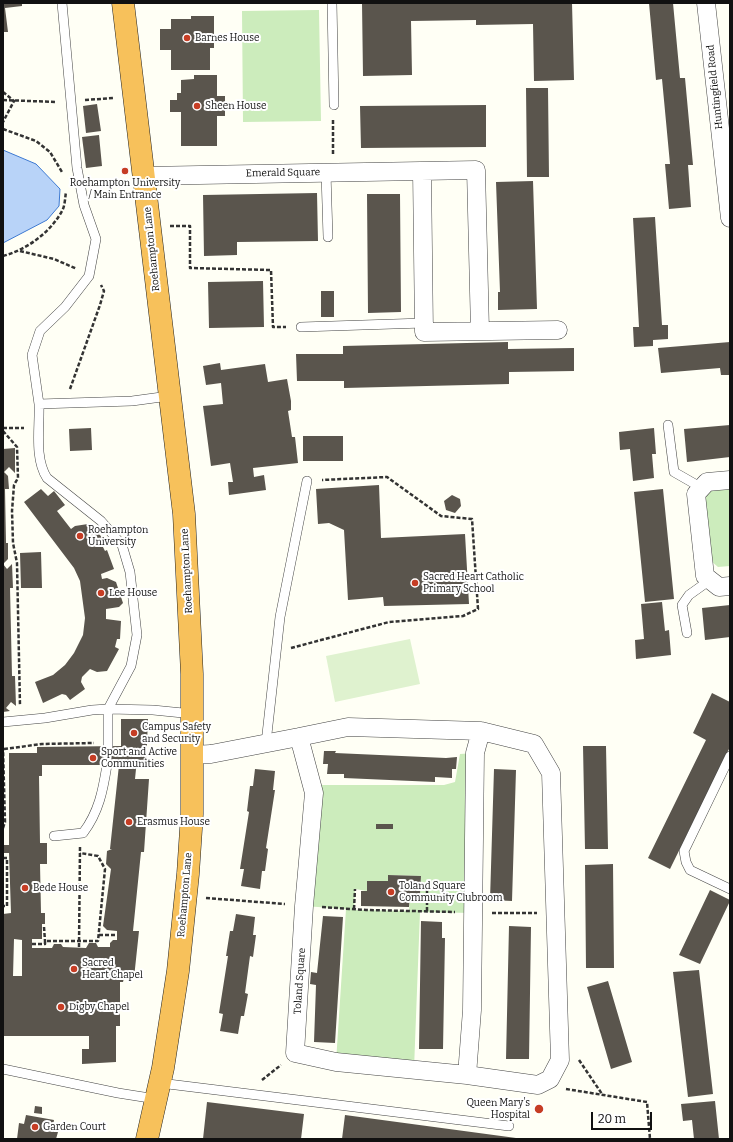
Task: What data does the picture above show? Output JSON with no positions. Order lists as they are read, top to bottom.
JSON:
{
  "streets": {
    "highway": ["Roehampton Lane"],
    "street": ["Huntingfield Road", "Emerald Square", "Toland Square"]
  },
  "crossings": [
    ["Emerald Square", "Roehampton Lane"]
  ],
  "places": [
    "Barnes House",
    "Sheen House",
    "Roehampton University / Main Entrance",
    "Roehampton University",
    "Sacred Heart Catholic Primary School",
    "Lee House",
    "Campus Safety and Security",
    "Sport and Active Communities",
    "Erasmus House",
    "Bede House",
    "Toland Square Community Clubroom",
    "Sacred Heart Chapel",
    "Digby Chapel",
    "Queen Mary's Hospital",
    "Garden Court"
  ],
  "scale_bar": "20 m"
}
